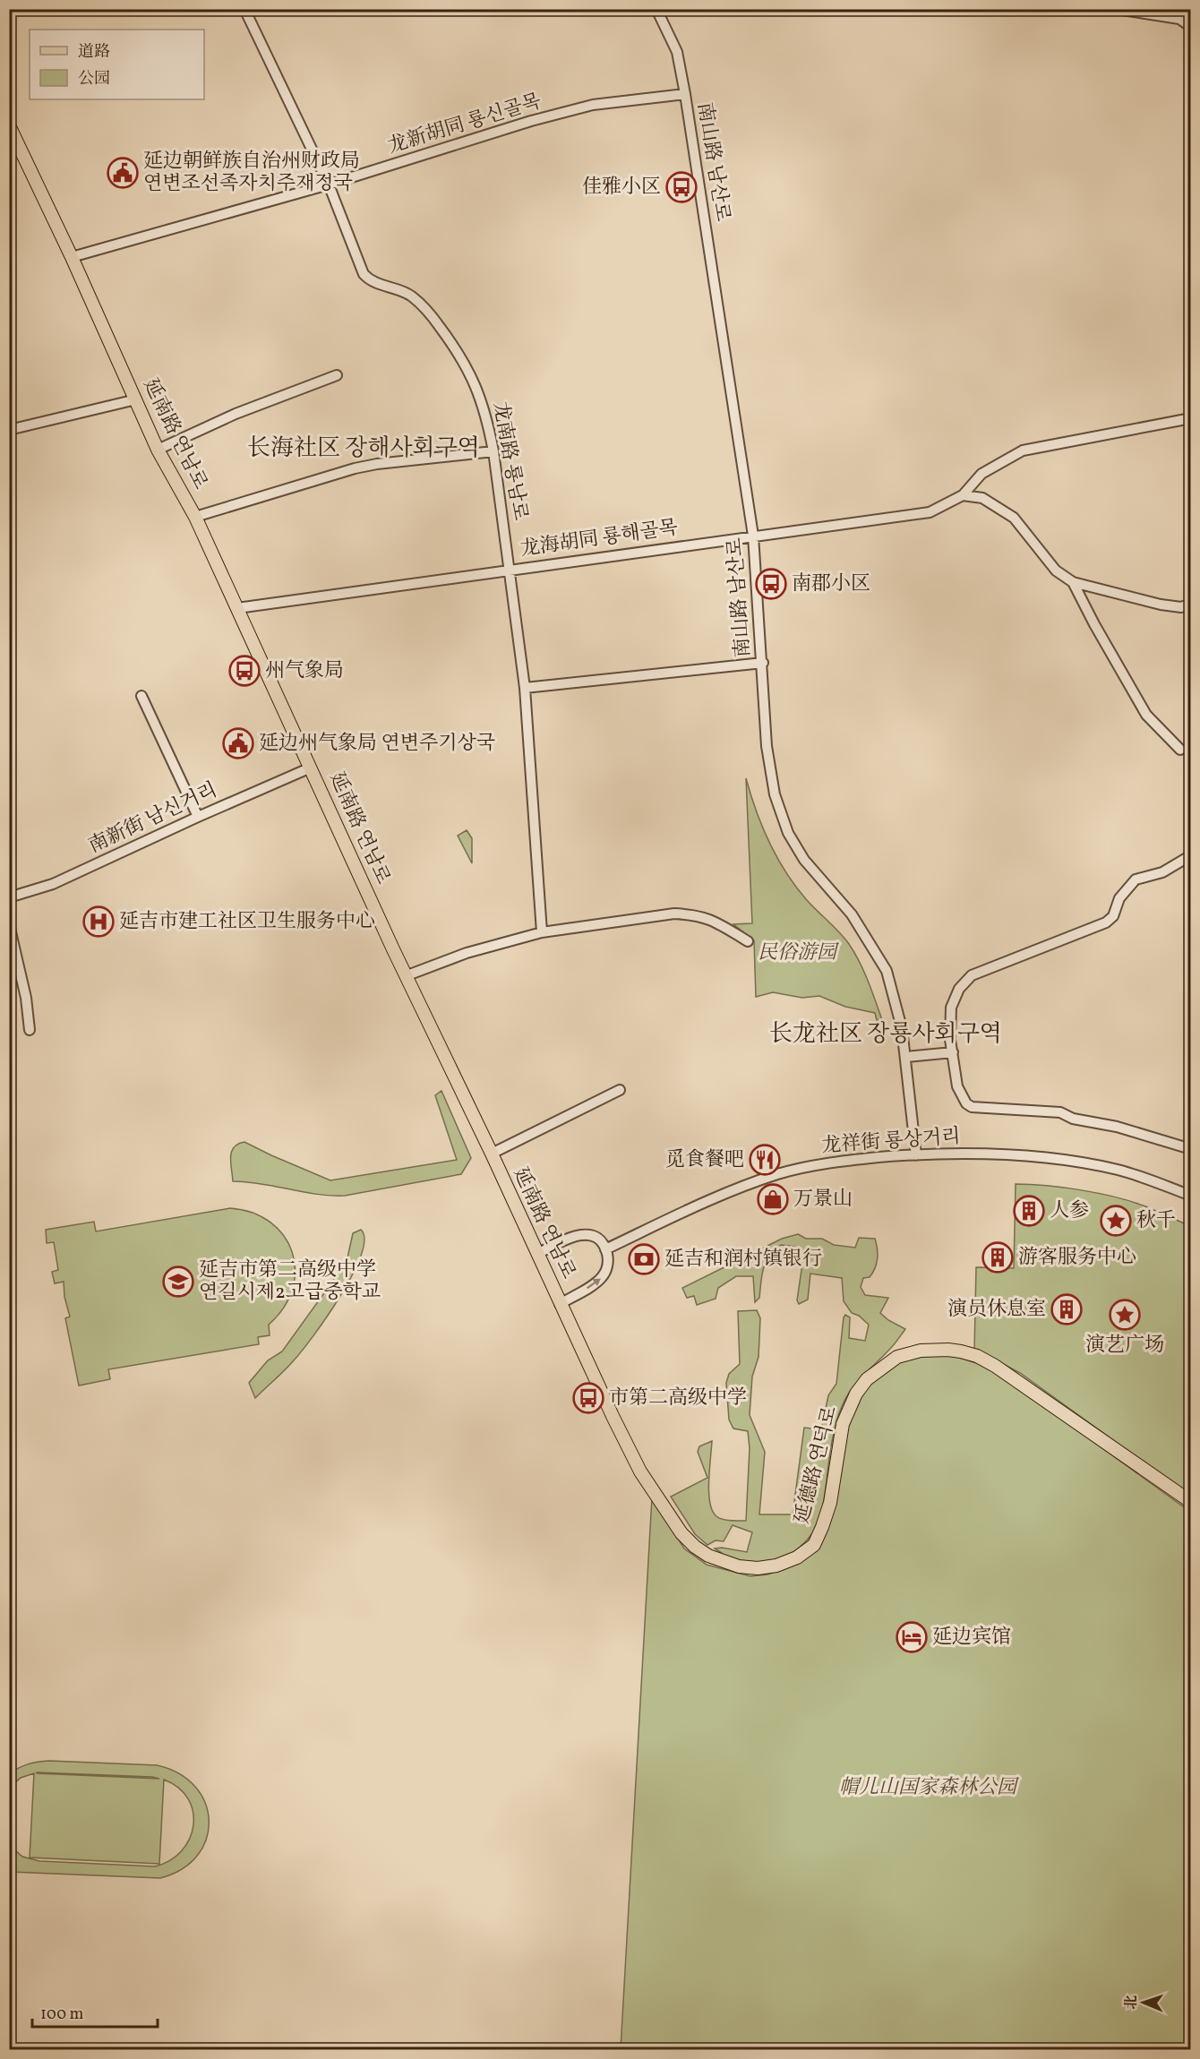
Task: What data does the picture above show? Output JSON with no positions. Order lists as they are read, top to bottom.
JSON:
{
  "streets": {
    "main road": ["延南路 연남로", "延德路 연덕로"],
    "street": [
      "龙新胡同 룡신골목",
      "南山路 남산로",
      "龙南路 룡남로",
      "龙海胡同 룡해골목",
      "南新街 남신거리",
      "龙祥街 룡상거리"
    ]
  },
  "crossings": [
    ["龙新胡同 룡신골목", "南山路 남산로"],
    ["龙新胡同 룡신골목", "延南路 연남로"],
    ["龙新胡同 룡신골목", "龙南路 룡남로"],
    ["南山路 남산로", "龙海胡同 룡해골목"],
    ["南山路 남산로", "龙祥街 룡상거리"],
    ["延南路 연남로", "龙海胡同 룡해골목"],
    ["延南路 연남로", "南新街 남신거리"],
    ["延南路 연남로", "延德路 연덕로"],
    ["龙南路 룡남로", "龙海胡同 룡해골목"]
  ],
  "districts": ["长海社区 장해사회구역", "长龙社区 장룡사회구역"],
  "parks": ["民俗游园", "帽儿山国家森林公园"],
  "places": {
    "public building": ["延边朝鲜族自治州财政局 연변조선족자치주재정국", "延边州气象局 연변주기상국"],
    "bus stop": [
      "佳雅小区",
      "南郡小区",
      "州气象局",
      "市第二高级中学"
    ],
    "hospital": ["延吉市建工社区卫生服务中心"],
    "restaurant": ["觅食餐吧"],
    "shop": ["万景山"],
    "building": ["人参", "游客服务中心", "演员休息室"],
    "place": ["秋千", "演艺广场"],
    "bank": ["延吉和润村镇银行"],
    "school or university": ["延吉市第二高级中学 연길시제2고급중학교"],
    "hotel": ["延边宾馆"]
  },
  "legend": ["道路", "公园"],
  "scale_bar": "100 m",
  "north": "left"
}
